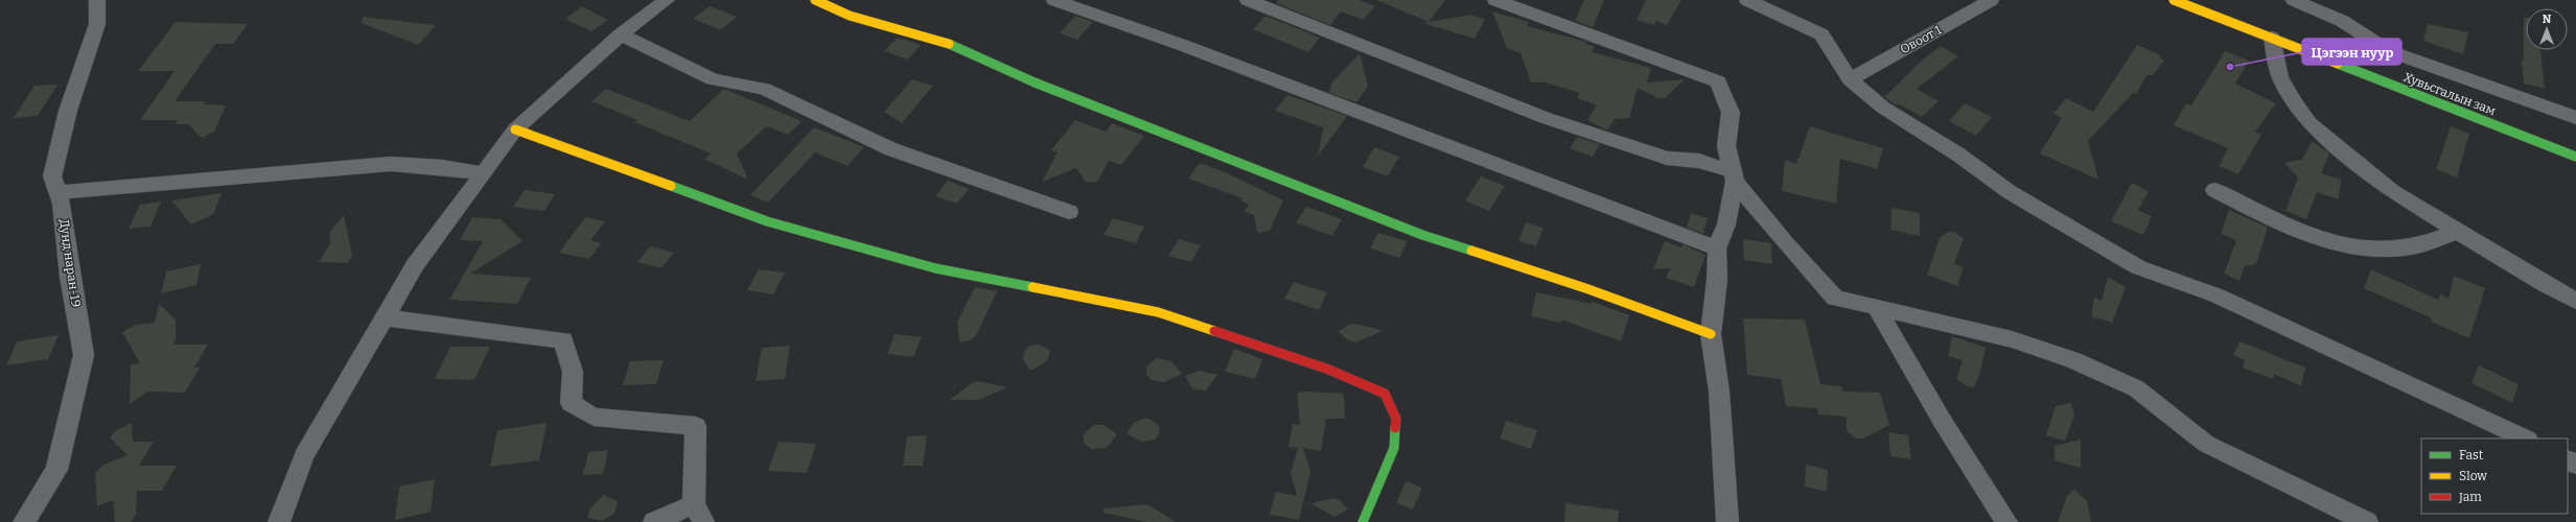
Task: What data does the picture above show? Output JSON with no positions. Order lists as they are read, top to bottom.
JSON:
{
  "streets": {
    "street": ["Овоот 1", "Хувьсгалын зам", "Дунд наран-19"]
  },
  "places": ["Цэгээн нуур"],
  "legend": ["Fast", "Slow", "Jam"],
  "north": "top"
}
